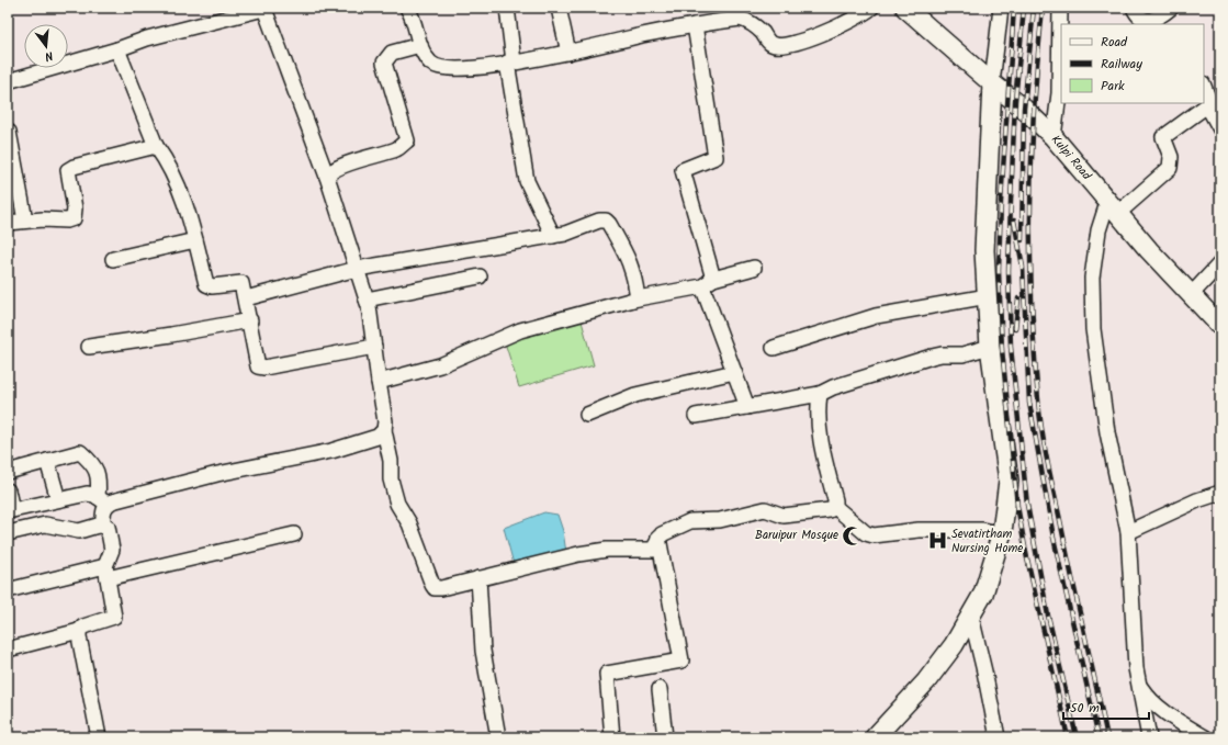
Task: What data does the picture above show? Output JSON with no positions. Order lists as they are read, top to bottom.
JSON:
{
  "streets": {
    "main road": ["Kulpi Road"]
  },
  "places": {
    "mosque": ["Baruipur Mosque"],
    "hospital": ["Sevatirtham Nursing Home"]
  },
  "legend": ["Road", "Railway", "Park"],
  "scale_bar": "50 m",
  "north": "bottom"
}
